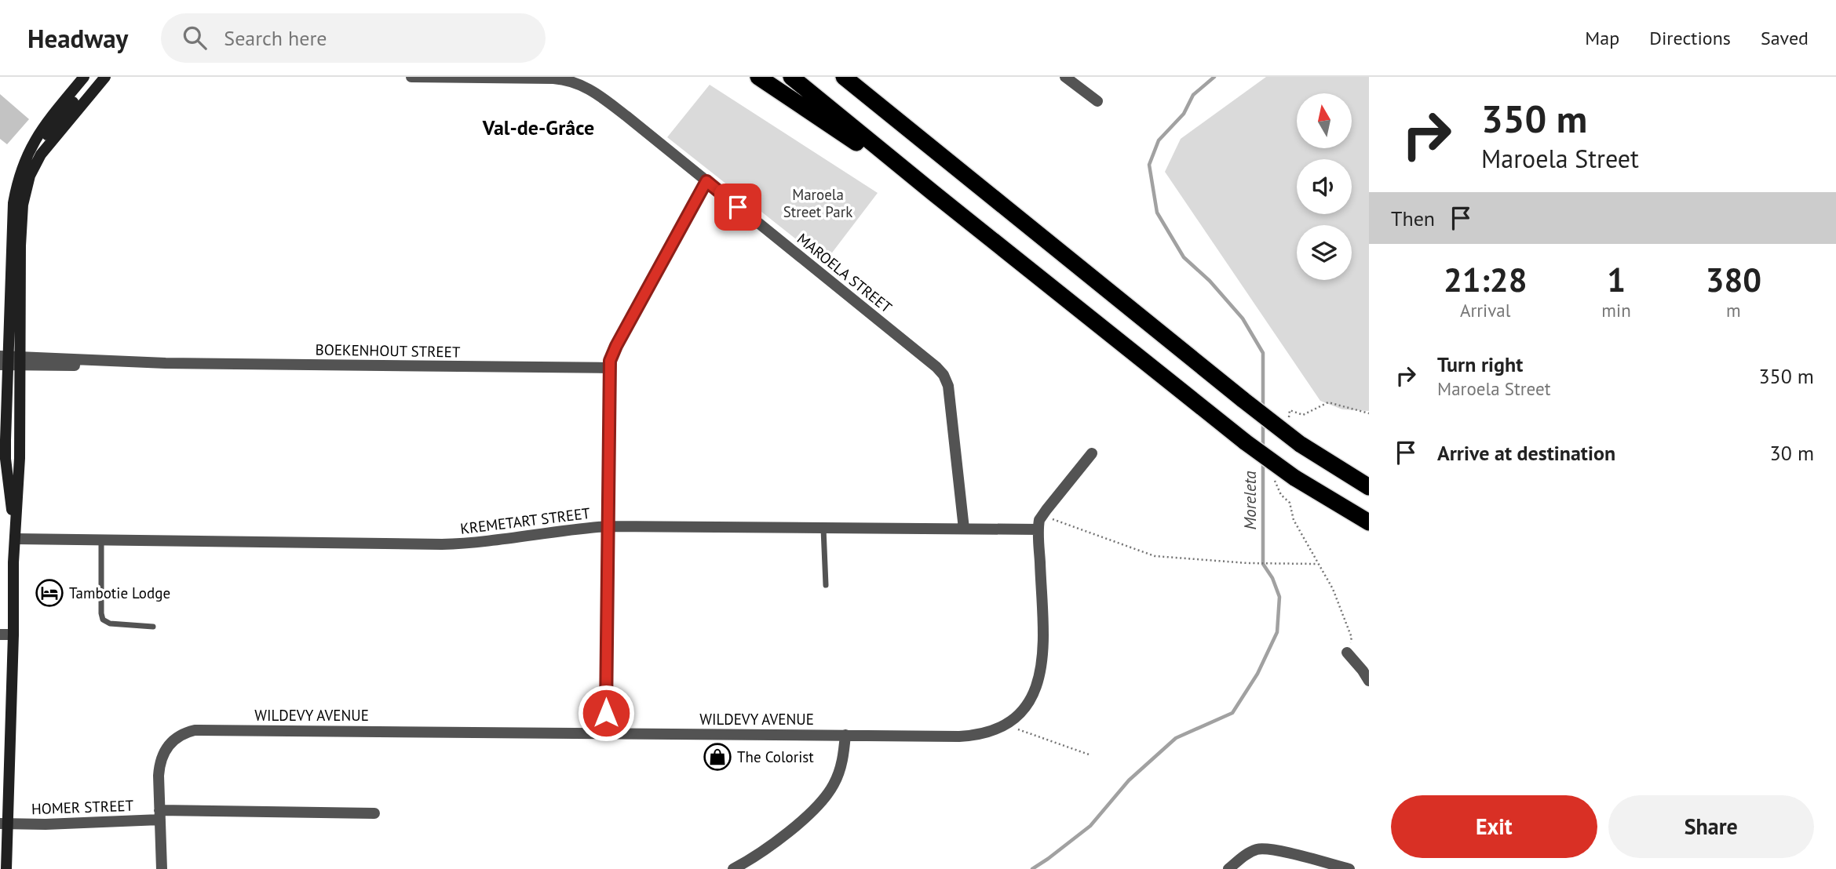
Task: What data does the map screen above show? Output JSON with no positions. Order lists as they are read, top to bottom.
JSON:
{
  "streets": {
    "street": [
      "MAROELA STREET",
      "BOEKENHOUT STREET",
      "KREMETART STREET",
      "WILDEVY AVENUE",
      "HOMER STREET"
    ]
  },
  "crossings": [
    ["MAROELA STREET", "KREMETART STREET"],
    ["KREMETART STREET", "WILDEVY AVENUE"],
    ["WILDEVY AVENUE", "HOMER STREET"]
  ],
  "districts": ["Val-de-Grâce"],
  "water": ["Moreleta"],
  "parks": ["Maroela Street Park"],
  "places": {
    "hotel": ["Tambotie Lodge"],
    "shop": ["The Colorist"]
  },
  "north": "top",
  "page": {
    "header": "Headway",
    "search": "Search here",
    "nav": ["Map", "Directions", "Saved"],
    "turn": ["350 m", "Maroela Street"],
    "then": "Then",
    "eta": [
      "21:28",
      "Arrival",
      "1",
      "min",
      "380",
      "m"
    ],
    "list": [
      {
        "name": "Turn right",
        "note": "Maroela Street",
        "value": "350 m"
      },
      {
        "name": "Arrive at destination",
        "value": "30 m"
      }
    ],
    "buttons": ["Exit", "Share"]
  }
}
